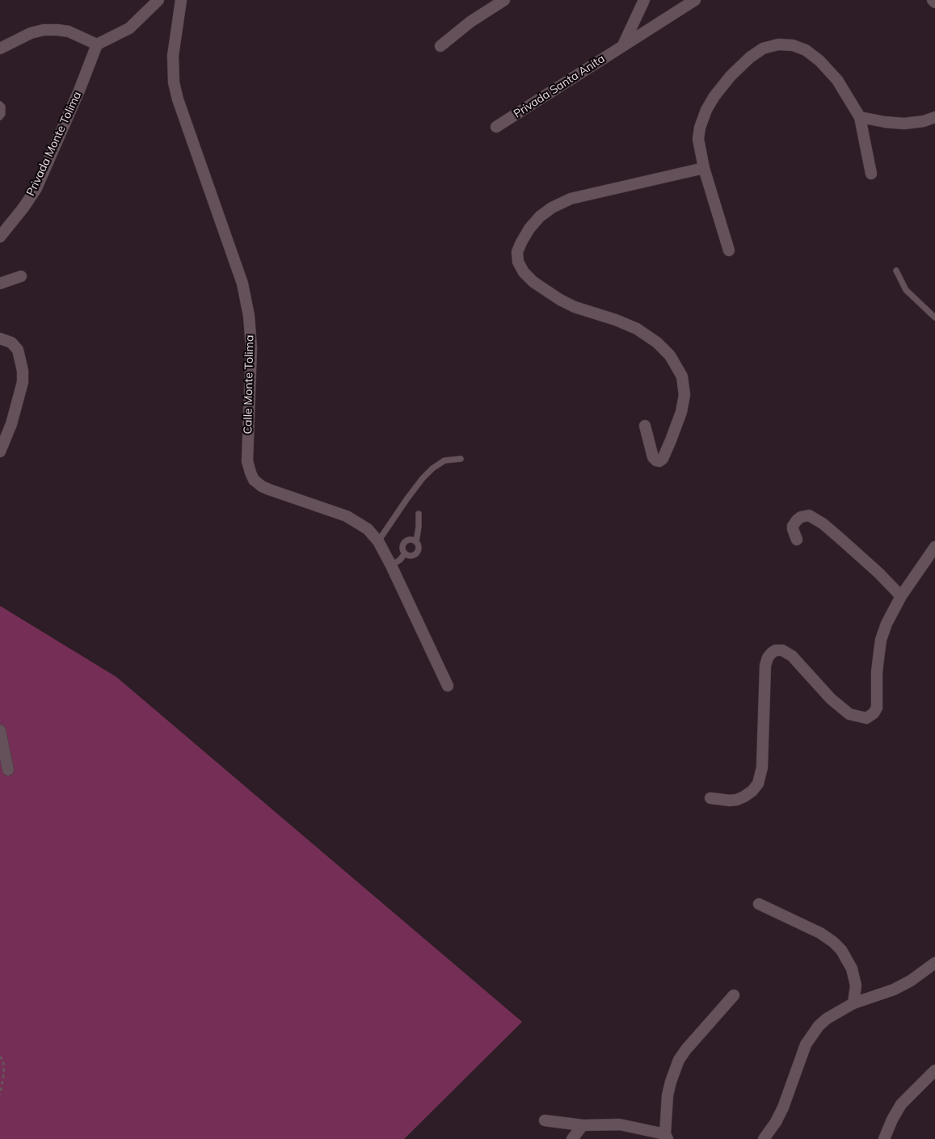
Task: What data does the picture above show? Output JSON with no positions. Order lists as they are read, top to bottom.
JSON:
{
  "streets": {
    "street": ["Privada Santa Anita", "Privada Monte Tolima", "Calle Monte Tolima"]
  }
}
